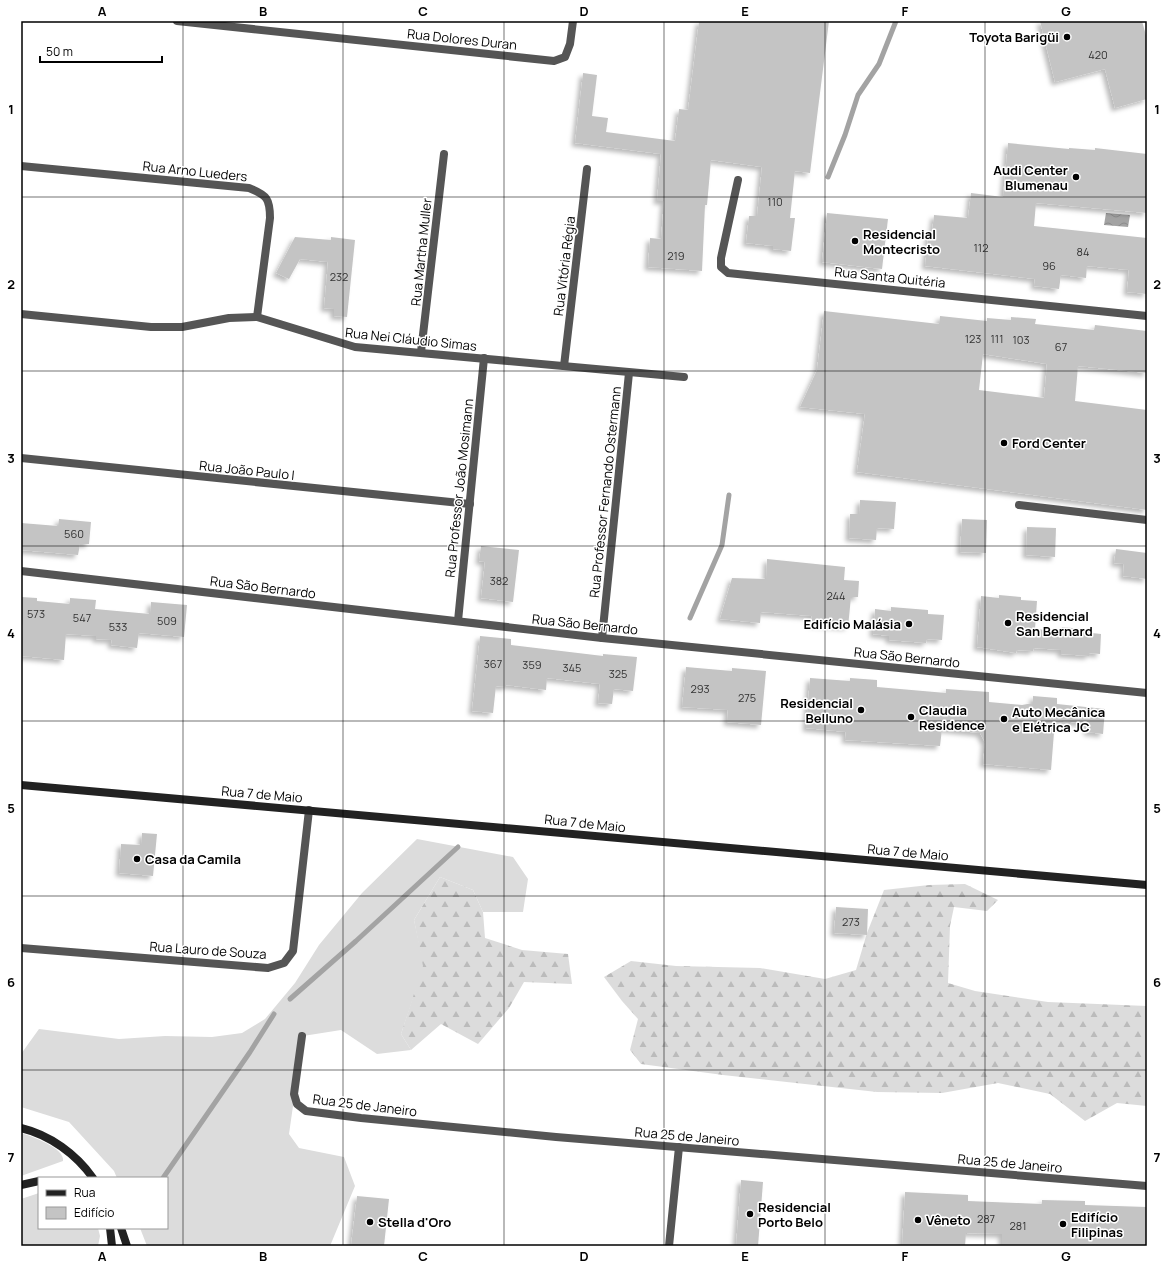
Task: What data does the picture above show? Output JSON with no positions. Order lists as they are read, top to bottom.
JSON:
{
  "streets": {
    "street": [
      "Rua Dolores Duran",
      "Rua Arno Lueders",
      "Rua Martha Muller",
      "Rua Vitória Régia",
      "Rua Santa Quitéria",
      "Rua Nei Cláudio Simas",
      "Rua João Paulo I",
      "Rua Professor João Mosimann",
      "Rua Professor Fernando Ostermann",
      "Rua São Bernardo",
      "Rua 7 de Maio",
      "Rua Lauro de Souza",
      "Rua 25 de Janeiro"
    ]
  },
  "crossings": [
    ["Rua Arno Lueders", "Rua Nei Cláudio Simas"],
    ["Rua Martha Muller", "Rua Nei Cláudio Simas"],
    ["Rua Vitória Régia", "Rua Nei Cláudio Simas"],
    ["Rua Nei Cláudio Simas", "Rua Professor João Mosimann"],
    ["Rua Nei Cláudio Simas", "Rua Professor Fernando Ostermann"],
    ["Rua João Paulo I", "Rua Professor João Mosimann"],
    ["Rua Professor João Mosimann", "Rua São Bernardo"],
    ["Rua Professor Fernando Ostermann", "Rua São Bernardo"],
    ["Rua 7 de Maio", "Rua Lauro de Souza"]
  ],
  "places": [
    "Toyota Barigüi",
    "Audi Center Blumenau",
    "Residencial Montecristo",
    "Ford Center",
    "Residencial San Bernard",
    "Edifício Malásia",
    "Residencial Belluno",
    "Claudia Residence",
    "Auto Mecânica e Elétrica JC",
    "Casa da Camila",
    "Residencial Porto Belo",
    "Vêneto",
    "Stella d'Oro",
    "Edifício Filipinas"
  ],
  "house_numbers": [
    "420",
    "110",
    "112",
    "84",
    "219",
    "96",
    "232",
    "123",
    "111",
    "103",
    "67",
    "560",
    "382",
    "244",
    "573",
    "547",
    "509",
    "533",
    "367",
    "359",
    "345",
    "325",
    "293",
    "275",
    "273",
    "287",
    "281"
  ],
  "legend": ["Rua", "Edifício"],
  "scale_bar": "50 m",
  "grid": {
    "columns": [
      "A",
      "B",
      "C",
      "D",
      "E",
      "F",
      "G"
    ],
    "rows": [
      "1",
      "2",
      "3",
      "4",
      "5",
      "6",
      "7"
    ]
  }
}
